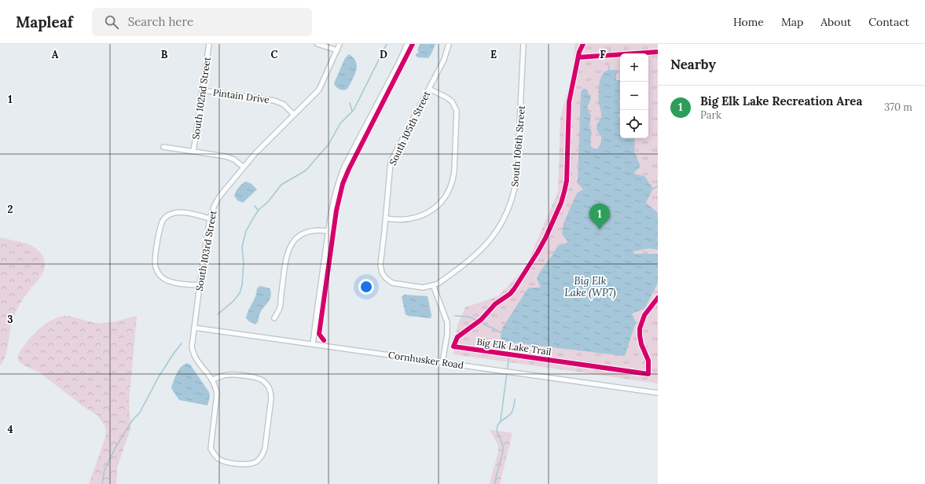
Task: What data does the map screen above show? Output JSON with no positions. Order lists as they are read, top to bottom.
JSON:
{
  "streets": {
    "street": [
      "Pintain Drive",
      "South 102nd Street",
      "South 105th Street",
      "South 106th Street",
      "South 103rd Street",
      "Cornhusker Road"
    ],
    "cycle path": ["Big Elk Lake Trail"]
  },
  "crossings": [
    ["Pintain Drive", "South 102nd Street"],
    ["Pintain Drive", "South 103rd Street"],
    ["South 105th Street", "South 106th Street"],
    ["South 103rd Street", "Cornhusker Road"]
  ],
  "water": ["Big Elk Lake (WP7)"],
  "page": {
    "header": "Mapleaf",
    "search": "Search here",
    "nav": [
      "Home",
      "Map",
      "About",
      "Contact"
    ],
    "heading": "Nearby",
    "map_buttons": ["+", "−"],
    "list": [
      {
        "mark": "1",
        "name": "Big Elk Lake Recreation Area",
        "note": "Park",
        "value": "370 m"
      }
    ],
    "pins": "1"
  },
  "grid": {
    "columns": [
      "A",
      "B",
      "C",
      "D",
      "E",
      "F"
    ],
    "rows": [
      "1",
      "2",
      "3",
      "4"
    ]
  }
}
